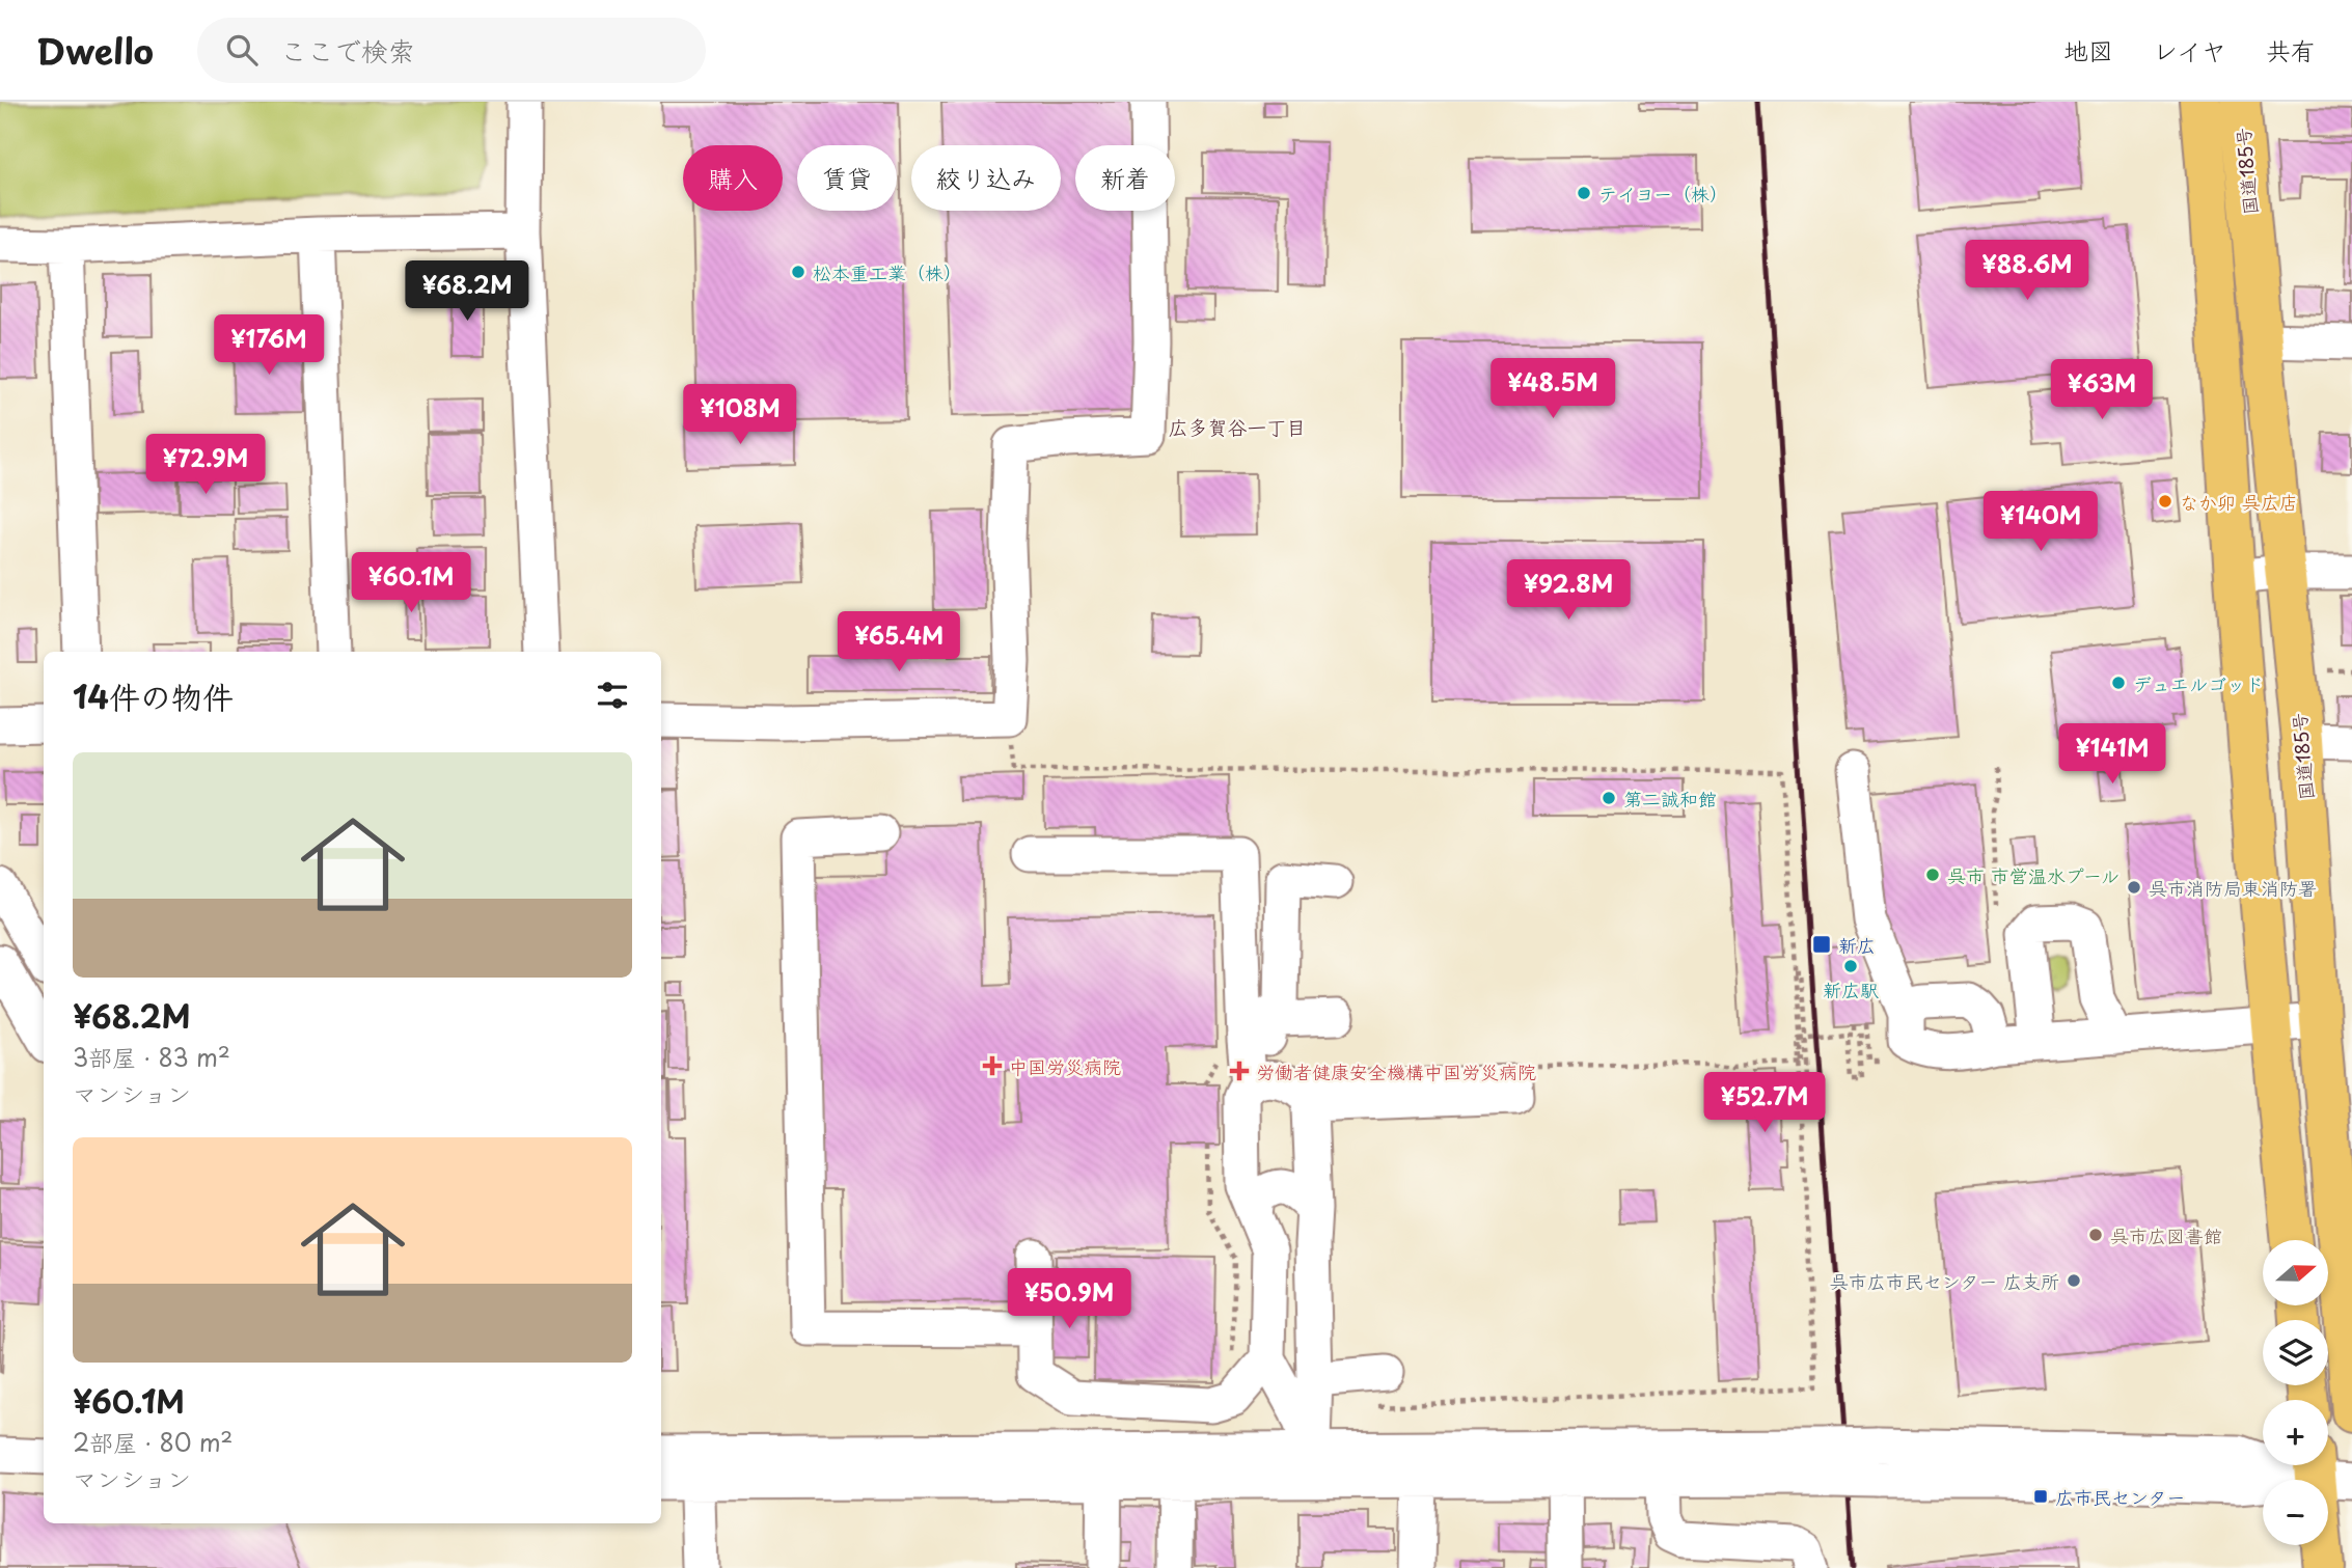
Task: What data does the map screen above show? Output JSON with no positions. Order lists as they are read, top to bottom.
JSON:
{
  "streets": {
    "highway": ["国道185号"]
  },
  "districts": ["広多賀谷一丁目"],
  "places": {
    "other": [
      "テイヨー（株）",
      "松本重工業（株）",
      "なか卯 呉広店",
      "デュエルゴッド",
      "第二誠和館",
      "呉市 市営温水プール",
      "呉市消防局東消防署",
      "新広駅",
      "呉市広図書館",
      "呉市広市民センター 広支所"
    ],
    "transit": ["新広", "広市民センター"],
    "health": ["中国労災病院", "労働者健康安全機構中国労災病院"]
  },
  "north": "right",
  "page": {
    "header": "Dwello",
    "search": "ここで検索",
    "nav": ["地図", "レイヤ", "共有"],
    "chip": [
      "購入",
      "賃貸",
      "絞り込み",
      "新着"
    ],
    "price": [
      "¥88.6M",
      "¥68.2M",
      "¥176M",
      "¥48.5M",
      "¥63M",
      "¥108M",
      "¥72.9M",
      "¥140M",
      "¥60.1M",
      "¥92.8M",
      "¥65.4M",
      "¥141M",
      "¥52.7M",
      "¥50.9M"
    ],
    "heading": "14件の物件",
    "list": [
      {
        "name": "¥68.2M",
        "note": "3部屋 · 83 m² · マンション"
      },
      {
        "name": "¥60.1M",
        "note": "2部屋 · 80 m² · マンション"
      }
    ],
    "map_buttons": ["+", "−"]
  }
}
